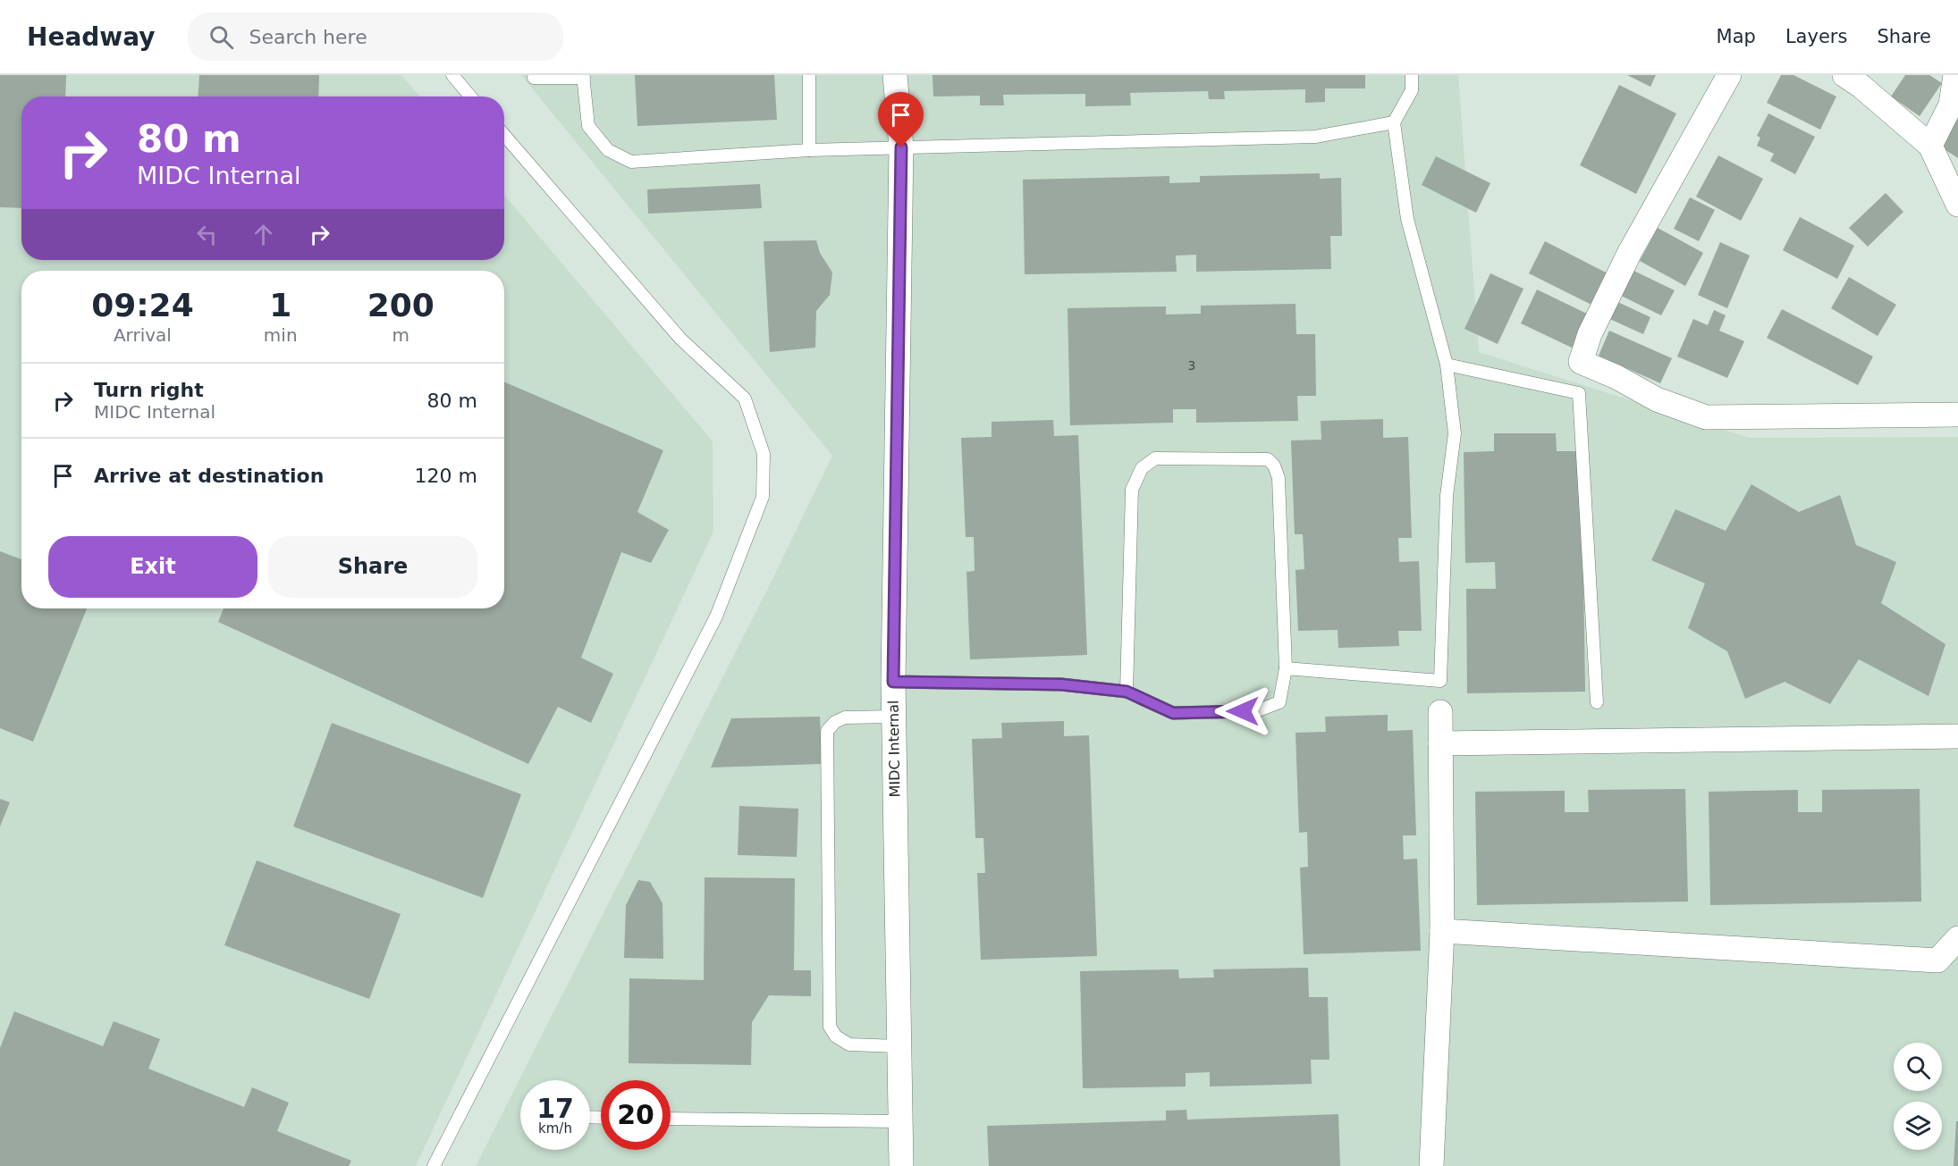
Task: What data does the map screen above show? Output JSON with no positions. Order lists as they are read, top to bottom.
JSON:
{
  "streets": {
    "street": ["MIDC Internal"]
  },
  "house_numbers": ["3"],
  "page": {
    "header": "Headway",
    "search": "Search here",
    "nav": ["Map", "Layers", "Share"],
    "turn": ["80 m", "MIDC Internal"],
    "eta": [
      "09:24",
      "Arrival",
      "1",
      "min",
      "200",
      "m"
    ],
    "list": [
      {
        "name": "Turn right",
        "note": "MIDC Internal",
        "value": "80 m"
      },
      {
        "name": "Arrive at destination",
        "value": "120 m"
      }
    ],
    "buttons": ["Exit", "Share"],
    "speed": "17 km/h",
    "limit": "20"
  }
}
